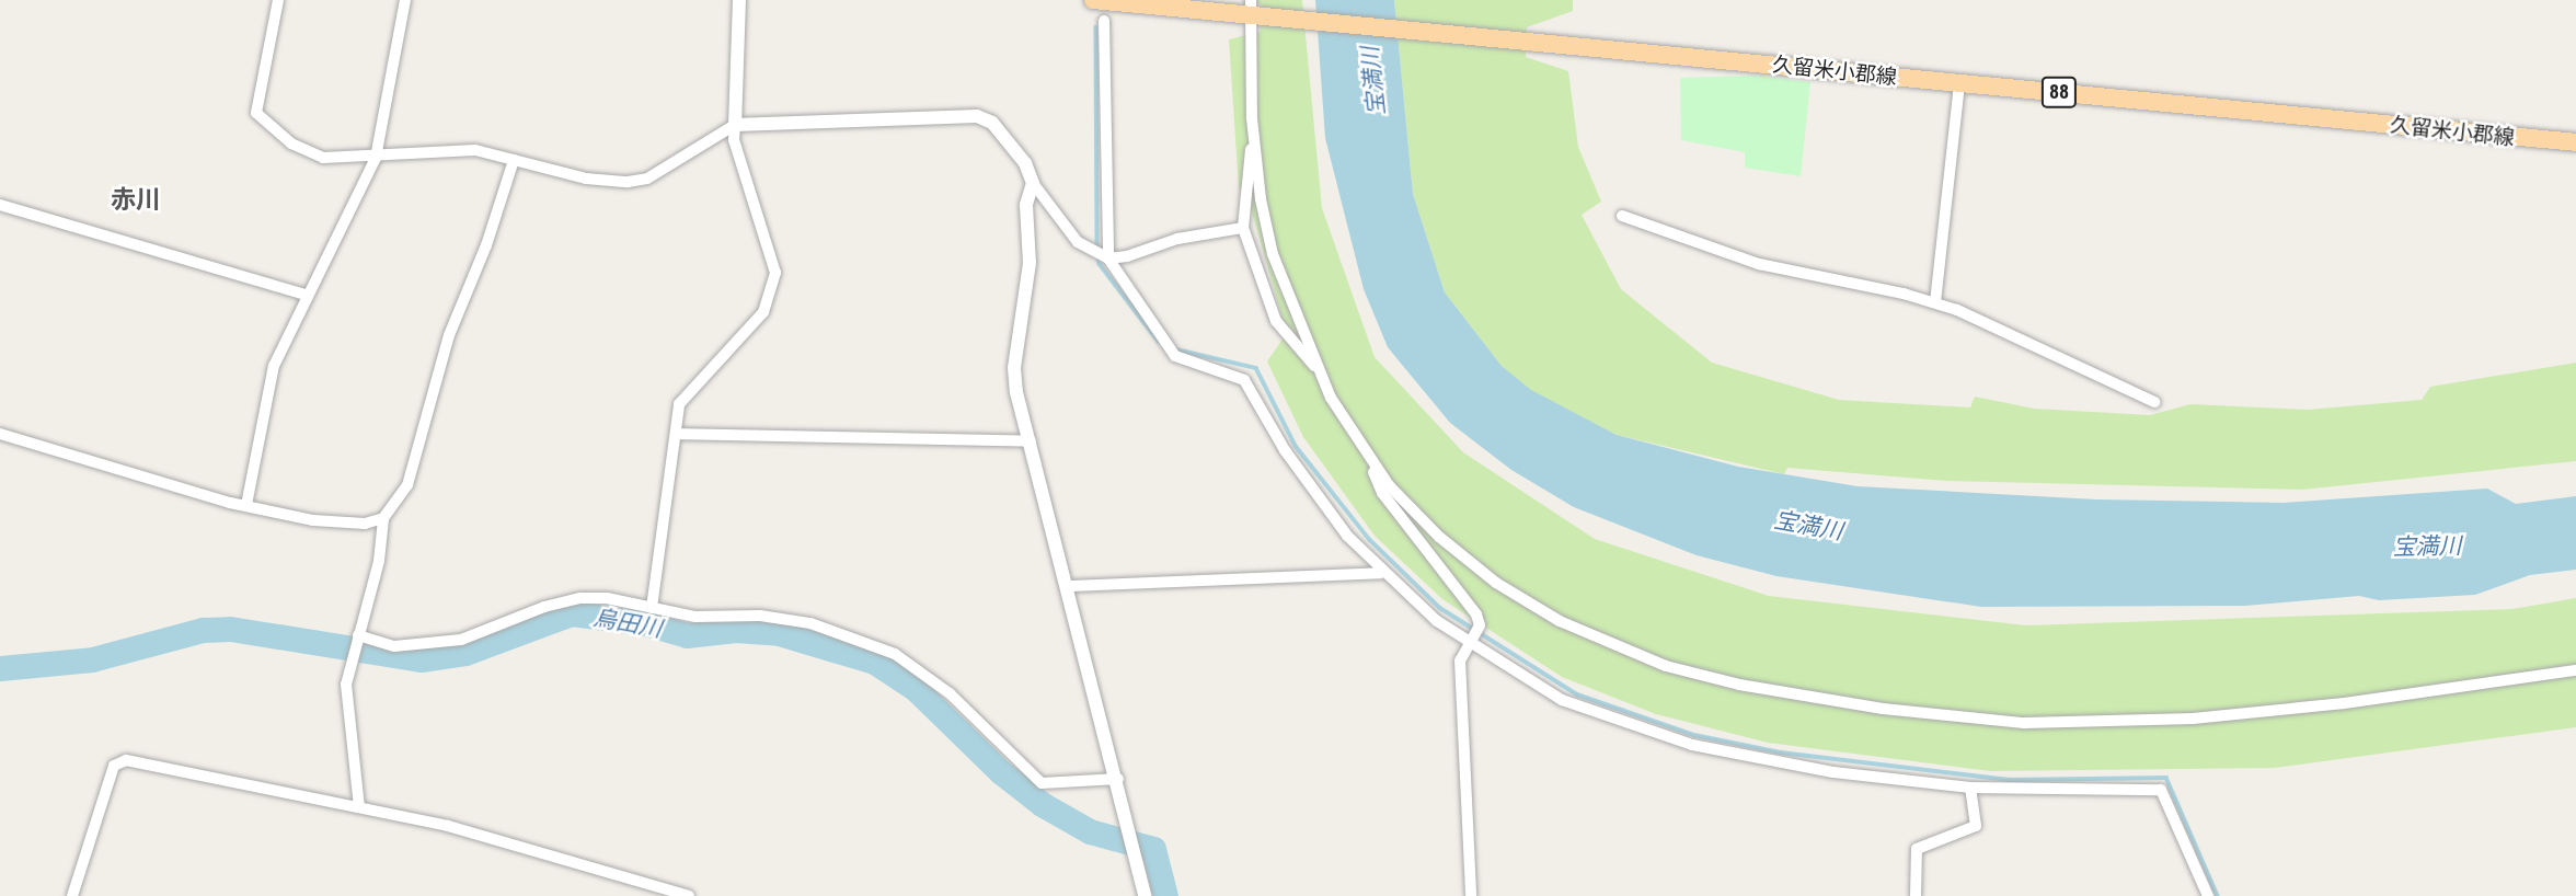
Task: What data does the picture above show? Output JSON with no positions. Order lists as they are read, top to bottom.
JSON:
{
  "streets": {
    "main road": ["久留米小郡線", "88"]
  },
  "districts": ["赤川"],
  "water": ["宝満川", "烏田川"]
}
